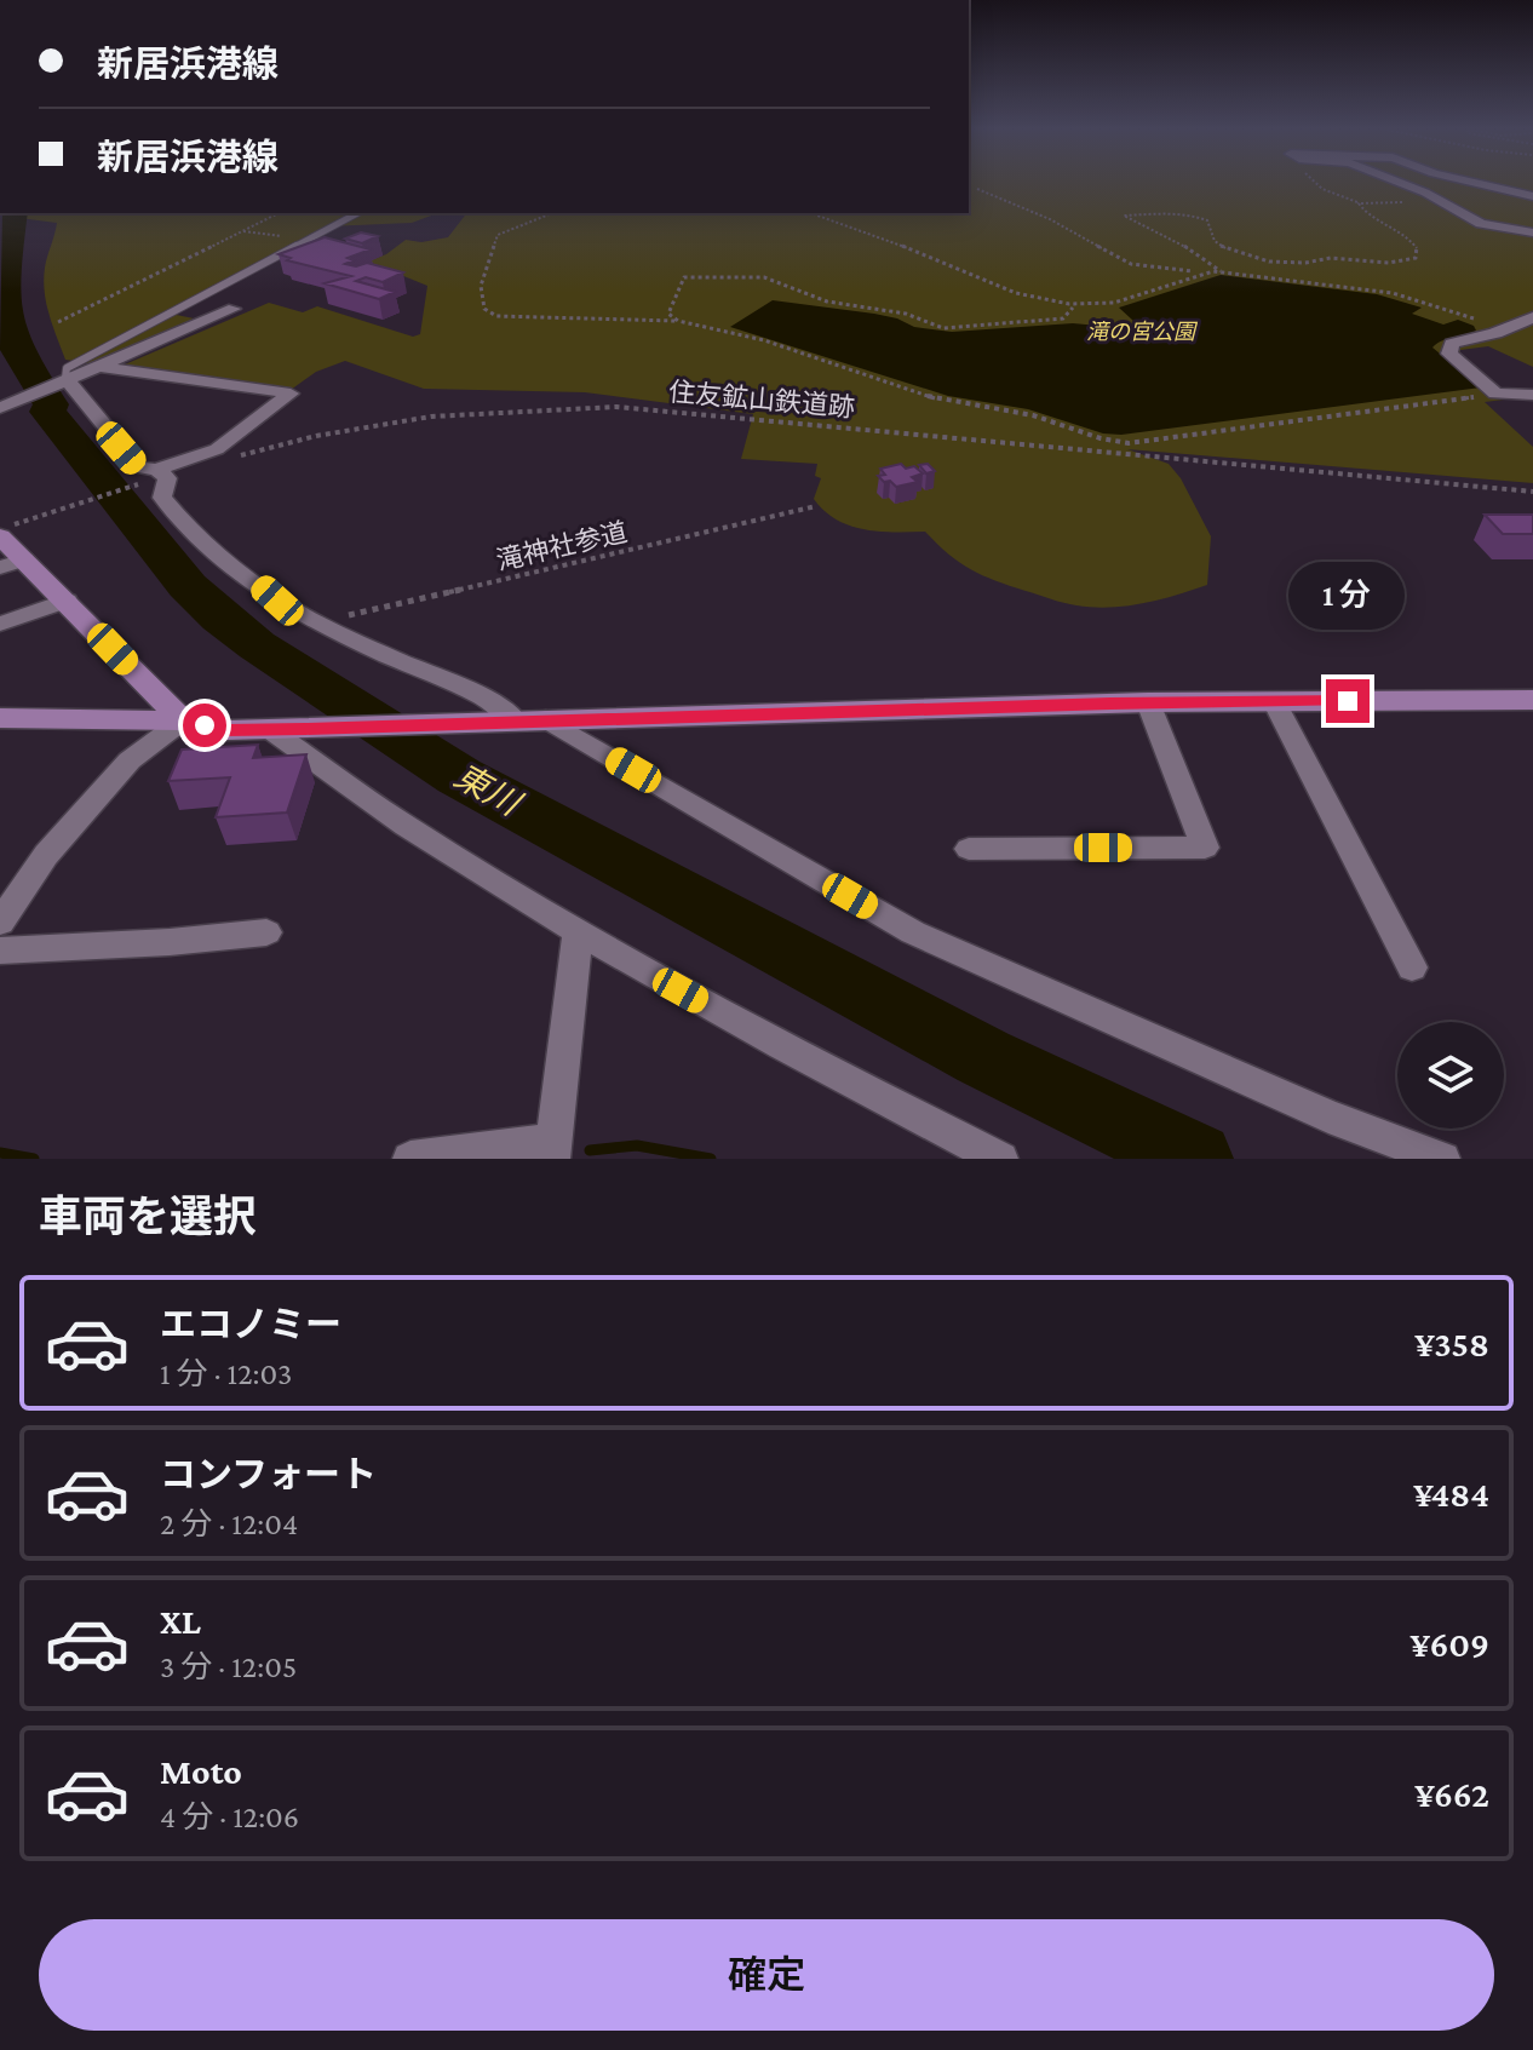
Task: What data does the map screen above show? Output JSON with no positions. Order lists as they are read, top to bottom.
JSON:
{
  "streets": {
    "path": ["住友鉱山鉄道跡", "滝神社参道"]
  },
  "water": ["東川"],
  "parks": ["滝の宮公園"],
  "page": {
    "banner": ["新居浜港線", "新居浜港線"],
    "bubble": "1 分",
    "heading": "車両を選択",
    "list": [
      {
        "name": "エコノミー",
        "note": "1 分 · 12:03",
        "value": "¥358"
      },
      {
        "name": "コンフォート",
        "note": "2 分 · 12:04",
        "value": "¥484"
      },
      {
        "name": "XL",
        "note": "3 分 · 12:05",
        "value": "¥609"
      },
      {
        "name": "Moto",
        "note": "4 分 · 12:06",
        "value": "¥662"
      }
    ],
    "buttons": "確定"
  }
}
